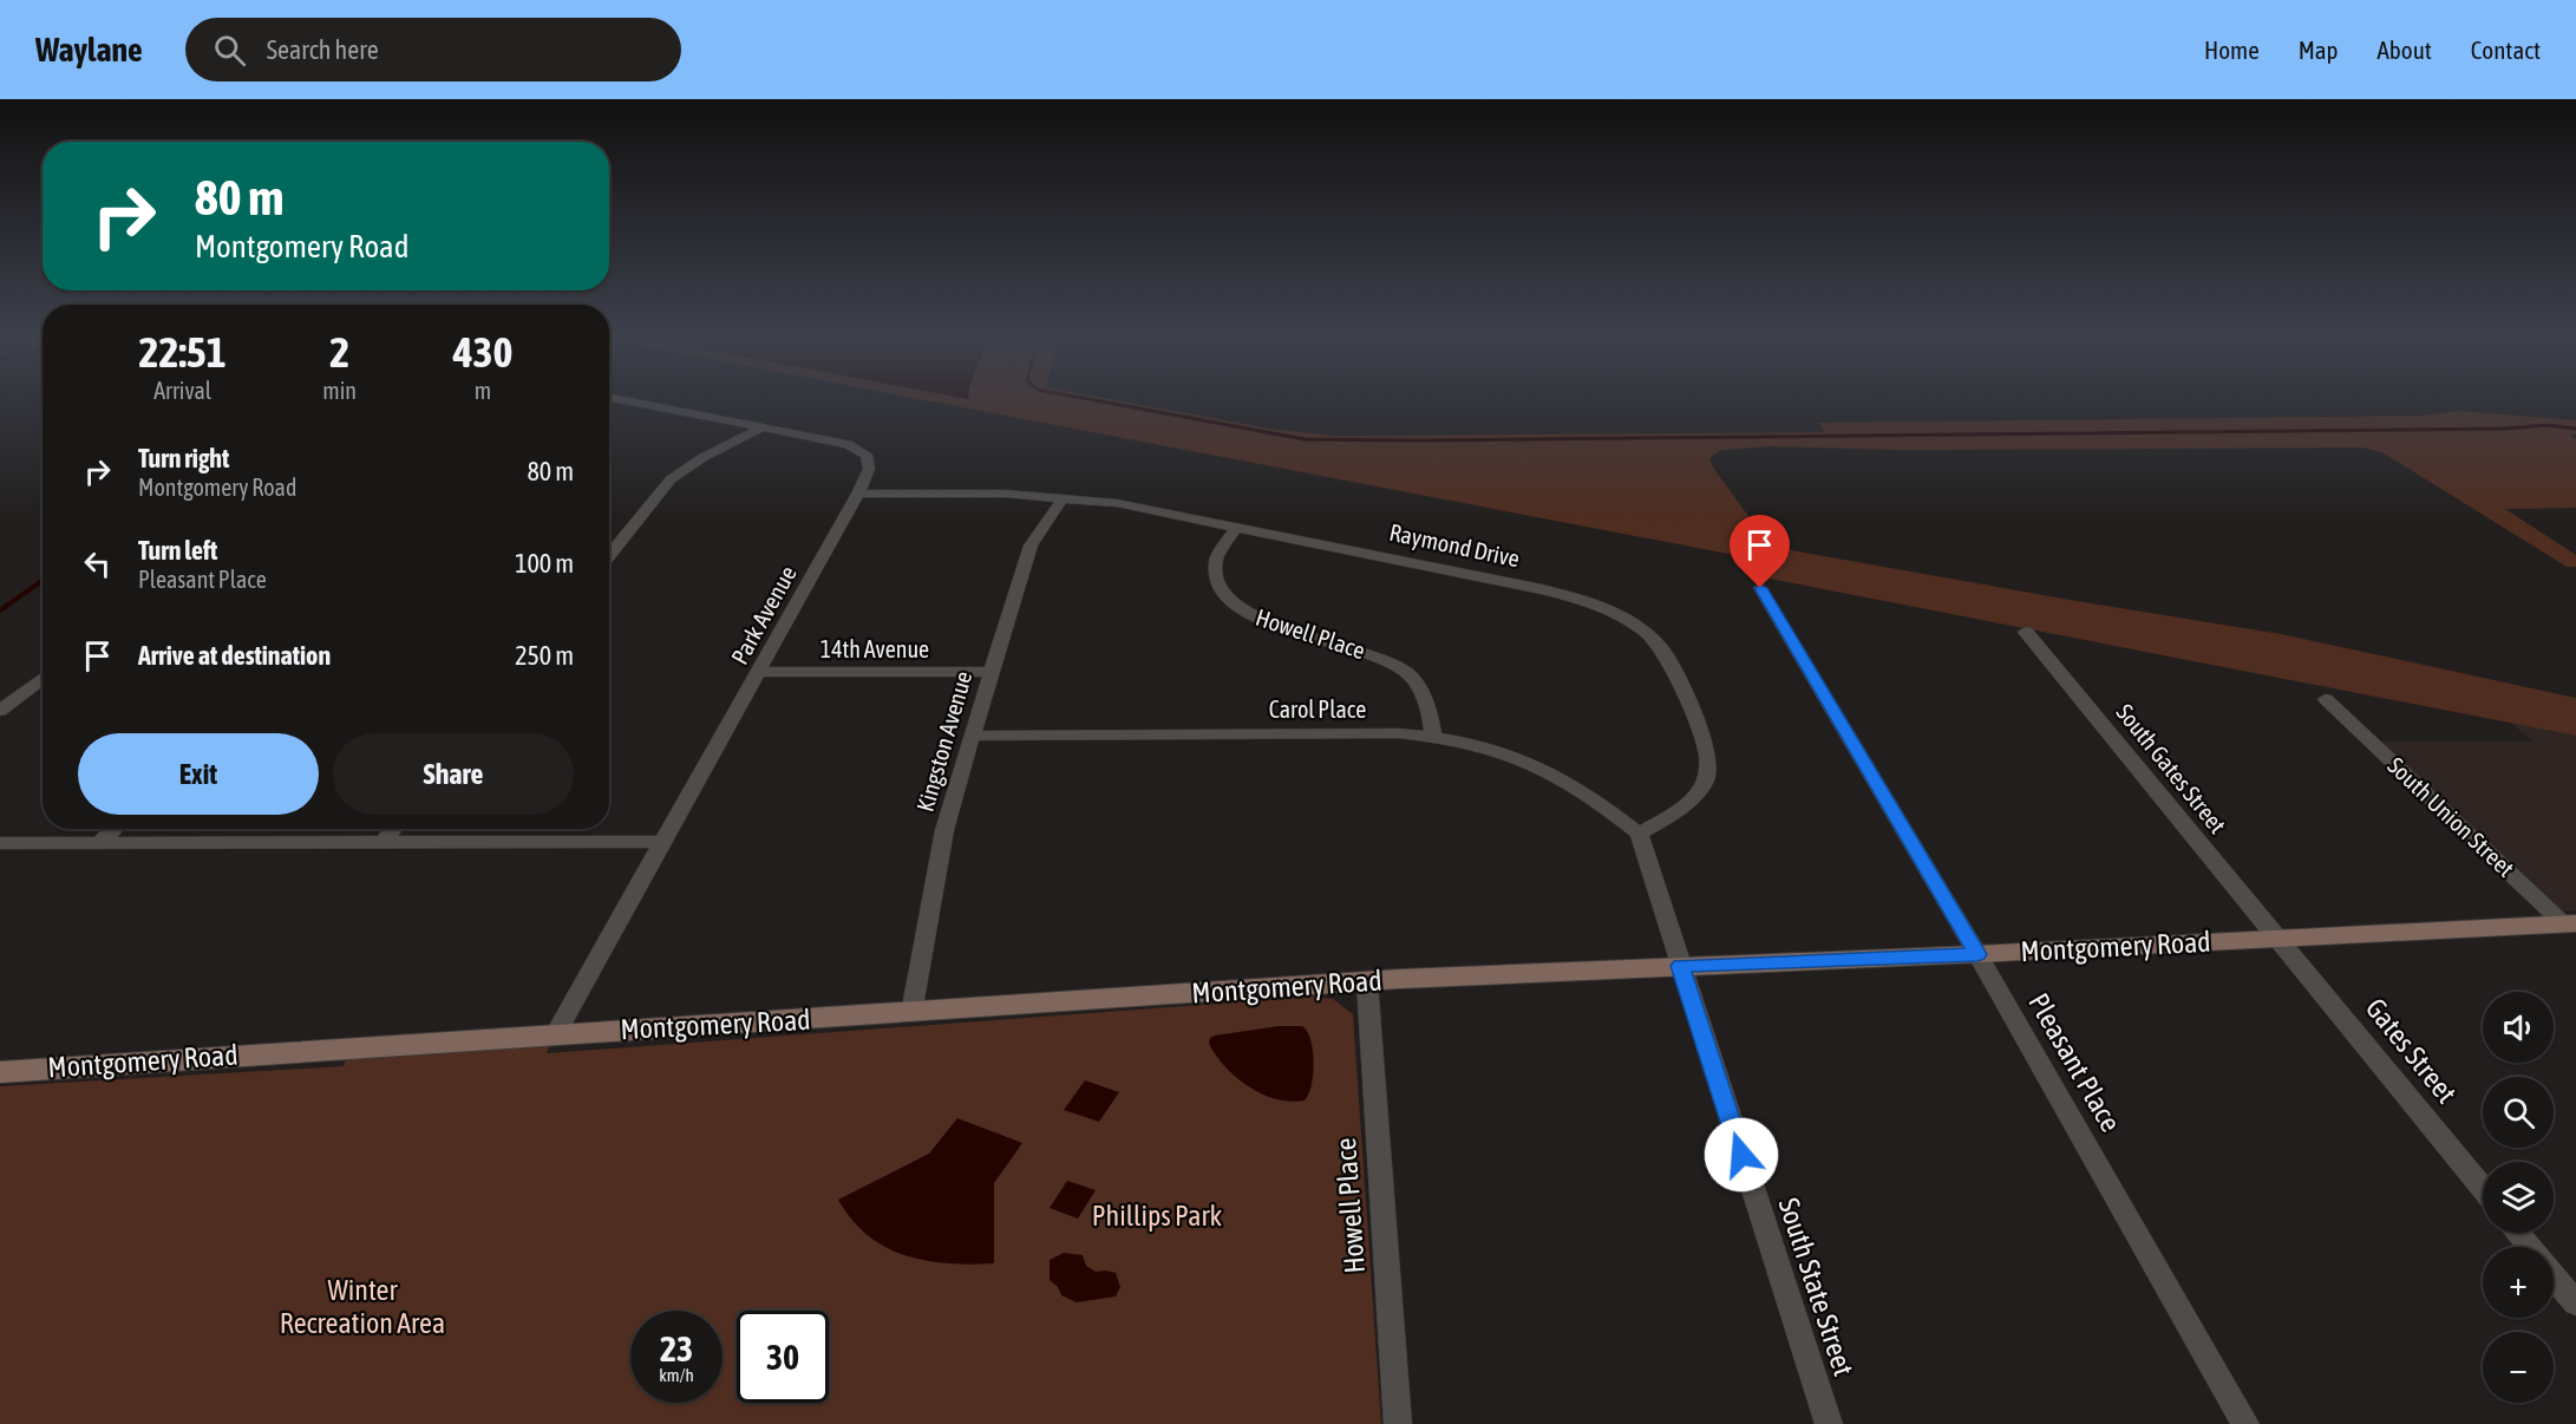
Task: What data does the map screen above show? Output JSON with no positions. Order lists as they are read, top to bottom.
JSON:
{
  "streets": {
    "street": [
      "Raymond Drive",
      "Park Avenue",
      "Howell Place",
      "14th Avenue",
      "Carol Place",
      "Kingston Avenue",
      "South Gates Street",
      "South Union Street",
      "Montgomery Road",
      "Gates Street",
      "Pleasant Place",
      "South State Street"
    ]
  },
  "crossings": [
    ["Raymond Drive", "Park Avenue"],
    ["Raymond Drive", "Howell Place"],
    ["Raymond Drive", "Carol Place"],
    ["Raymond Drive", "Kingston Avenue"],
    ["Park Avenue", "14th Avenue"],
    ["Park Avenue", "Montgomery Road"],
    ["Howell Place", "Carol Place"],
    ["Howell Place", "Montgomery Road"],
    ["14th Avenue", "Kingston Avenue"],
    ["Carol Place", "Kingston Avenue"],
    ["Kingston Avenue", "Montgomery Road"],
    ["South Gates Street", "Montgomery Road"],
    ["South Gates Street", "Gates Street"],
    ["South Union Street", "Montgomery Road"],
    ["Montgomery Road", "Gates Street"],
    ["Montgomery Road", "Pleasant Place"],
    ["Montgomery Road", "South State Street"]
  ],
  "parks": ["Phillips Park", "Winter Recreation Area"],
  "page": {
    "header": "Waylane",
    "search": "Search here",
    "nav": [
      "Home",
      "Map",
      "About",
      "Contact"
    ],
    "turn": ["80 m", "Montgomery Road"],
    "eta": [
      "22:51",
      "Arrival",
      "2",
      "min",
      "430",
      "m"
    ],
    "list": [
      {
        "name": "Turn right",
        "note": "Montgomery Road",
        "value": "80 m"
      },
      {
        "name": "Turn left",
        "note": "Pleasant Place",
        "value": "100 m"
      },
      {
        "name": "Arrive at destination",
        "value": "250 m"
      }
    ],
    "buttons": ["Exit", "Share"],
    "map_buttons": ["+", "−"],
    "speed": "23 km/h",
    "limit": "30"
  }
}
